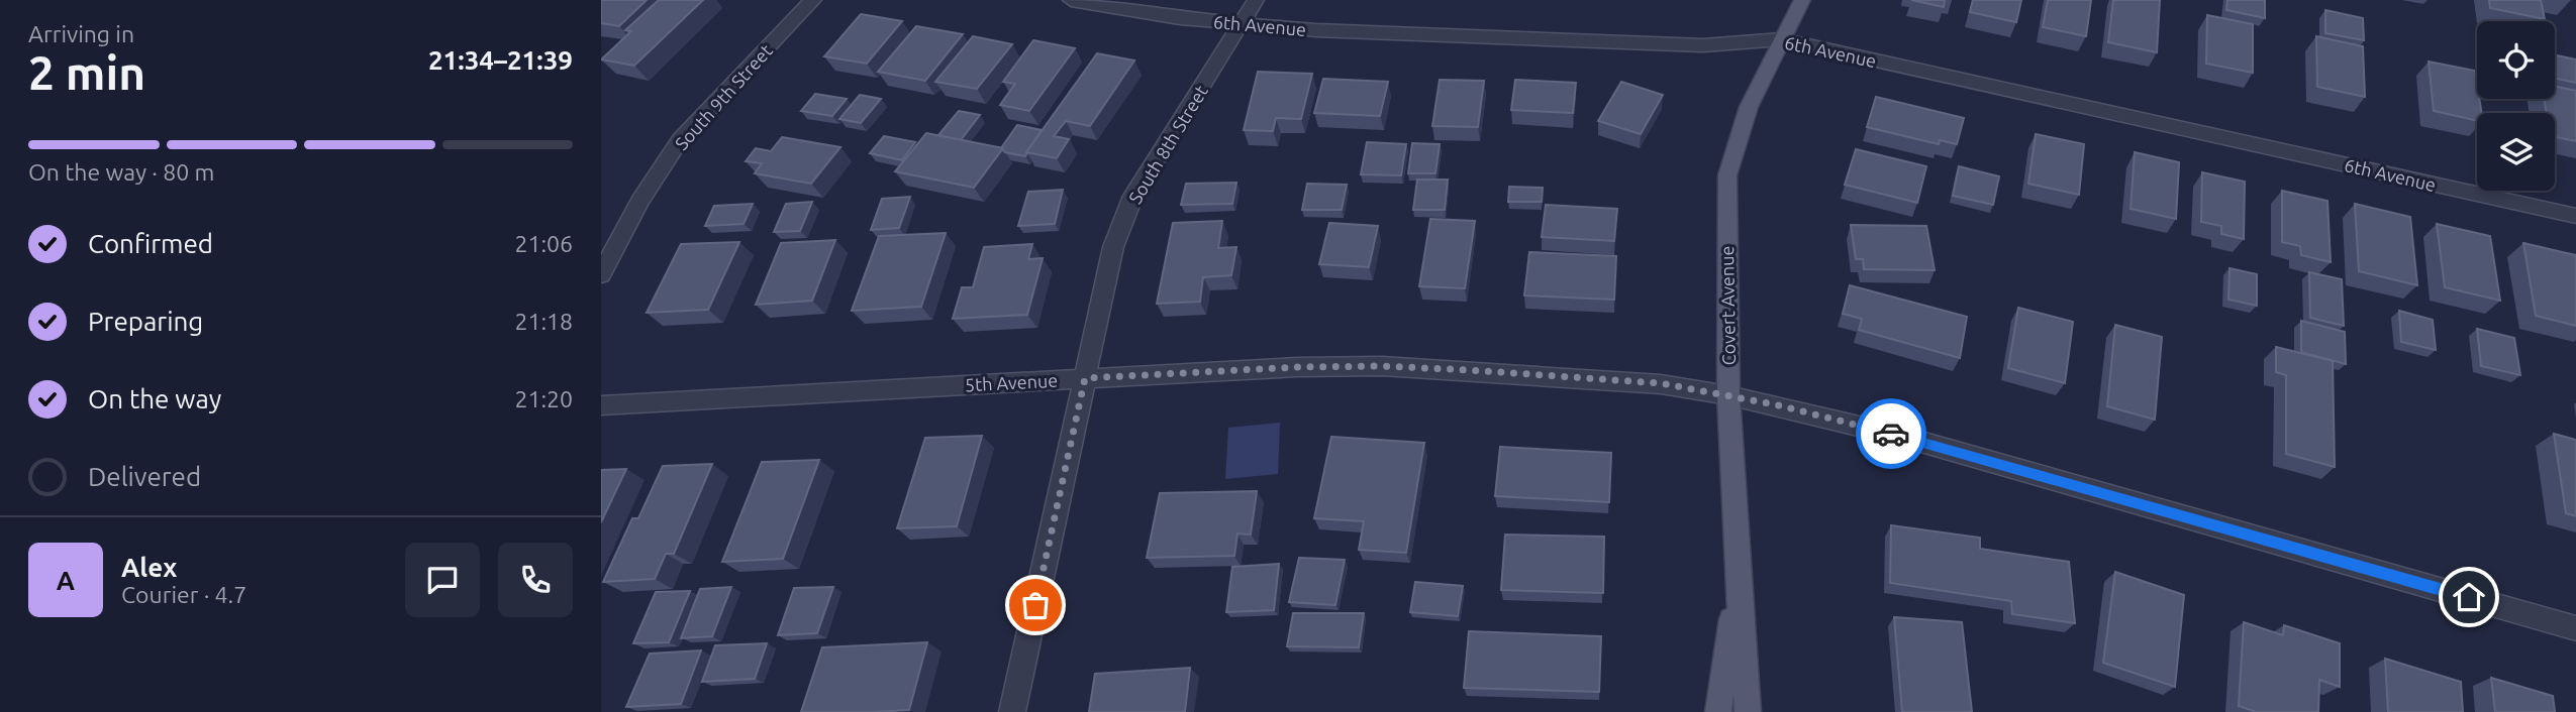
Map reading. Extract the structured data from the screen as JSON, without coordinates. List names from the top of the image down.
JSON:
{
  "streets": {
    "main road": ["Covert Avenue"],
    "street": [
      "6th Avenue",
      "South 9th Street",
      "South 8th Street",
      "5th Avenue"
    ]
  },
  "crossings": [
    ["6th Avenue", "South 8th Street"],
    ["6th Avenue", "Covert Avenue"],
    ["South 8th Street", "5th Avenue"],
    ["Covert Avenue", "5th Avenue"]
  ],
  "page": {
    "heading": ["2 min", "Arriving in", "21:34–21:39"],
    "panel": ["Alex", "Courier · 4.7"],
    "bar": "On the way · 80 m",
    "list": [
      ["Confirmed", "21:06"],
      ["Preparing", "21:18"],
      ["On the way", "21:20"],
      "Delivered"
    ],
    "round": "A"
  }
}
